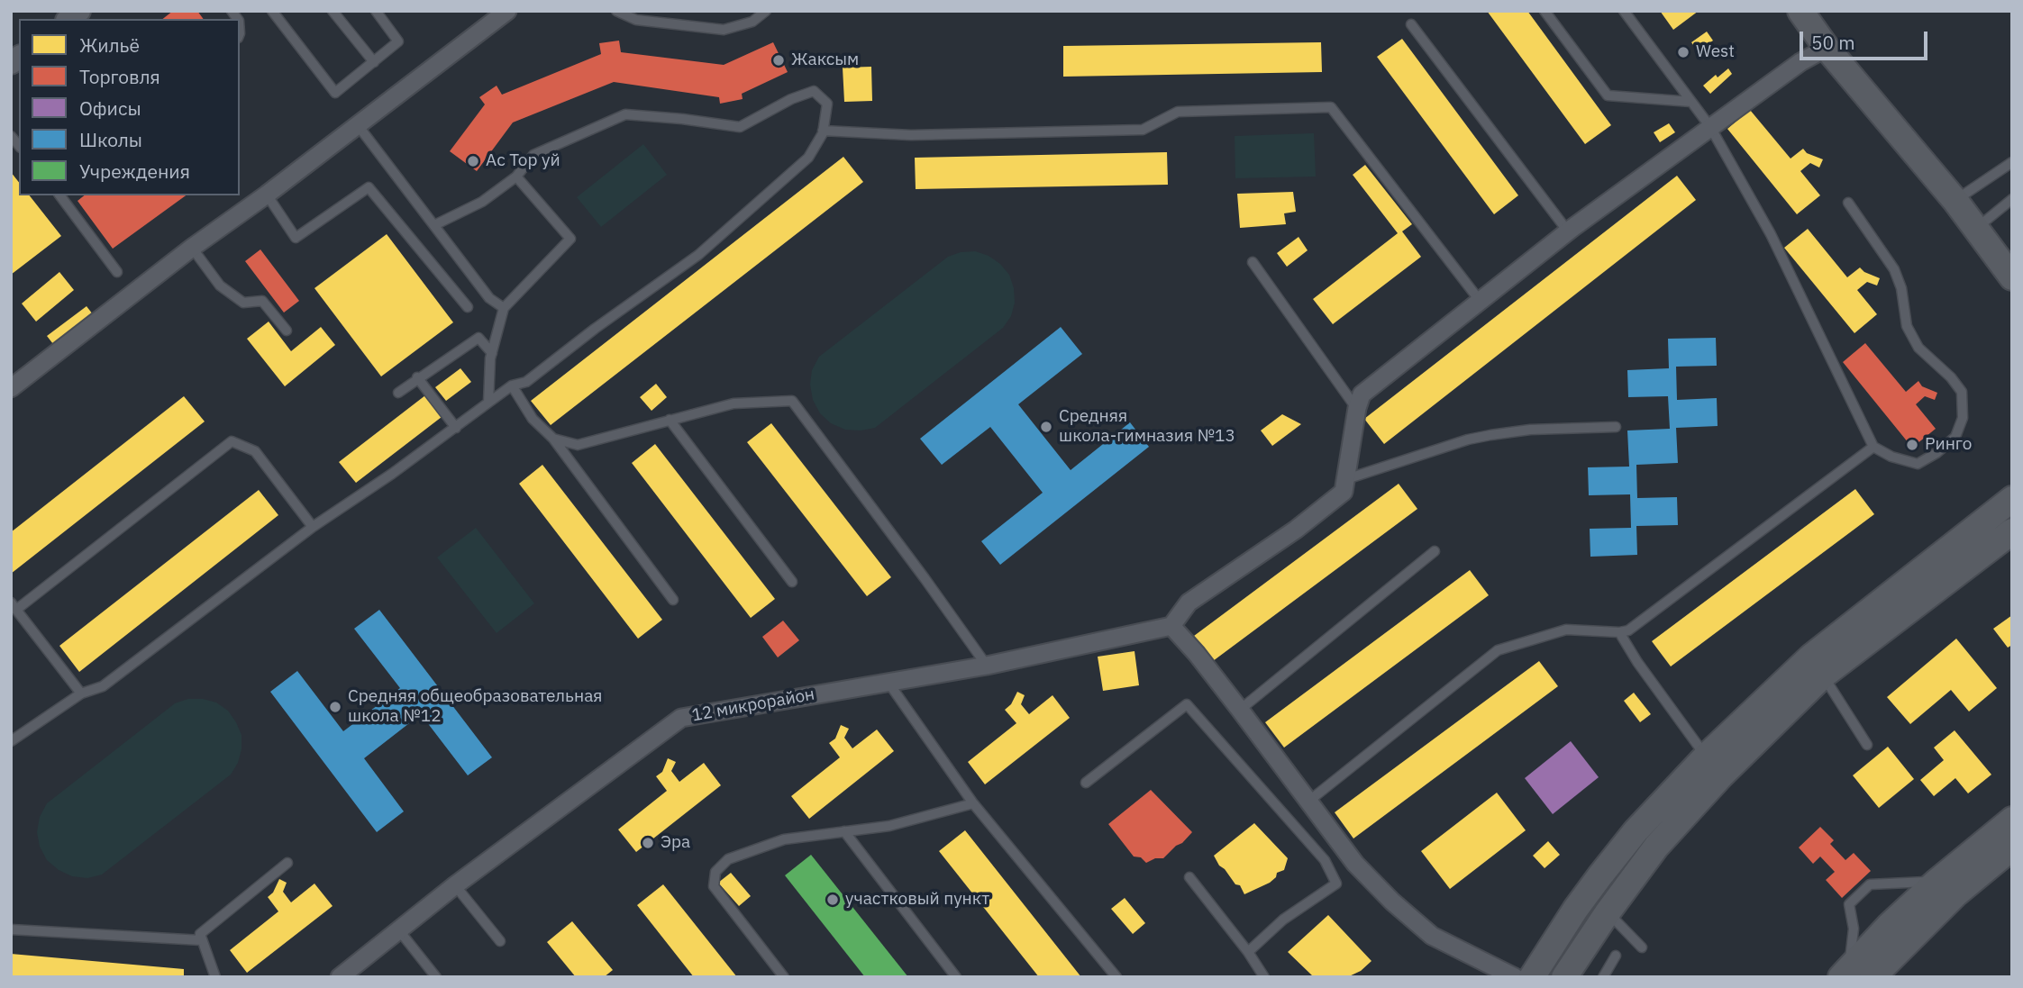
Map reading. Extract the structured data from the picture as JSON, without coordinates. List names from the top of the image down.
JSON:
{
  "streets": {
    "street": ["12 микрорайон"]
  },
  "places": [
    "West",
    "Жаксым",
    "Ас Тор уй",
    "Средняя школа-гимназия №13",
    "Ринго",
    "Средняя общеобразовательная школа №12",
    "Эра",
    "участковый пункт"
  ],
  "legend": [
    "Жильё",
    "Торговля",
    "Офисы",
    "Школы",
    "Учреждения"
  ],
  "scale_bar": "50 m"
}
